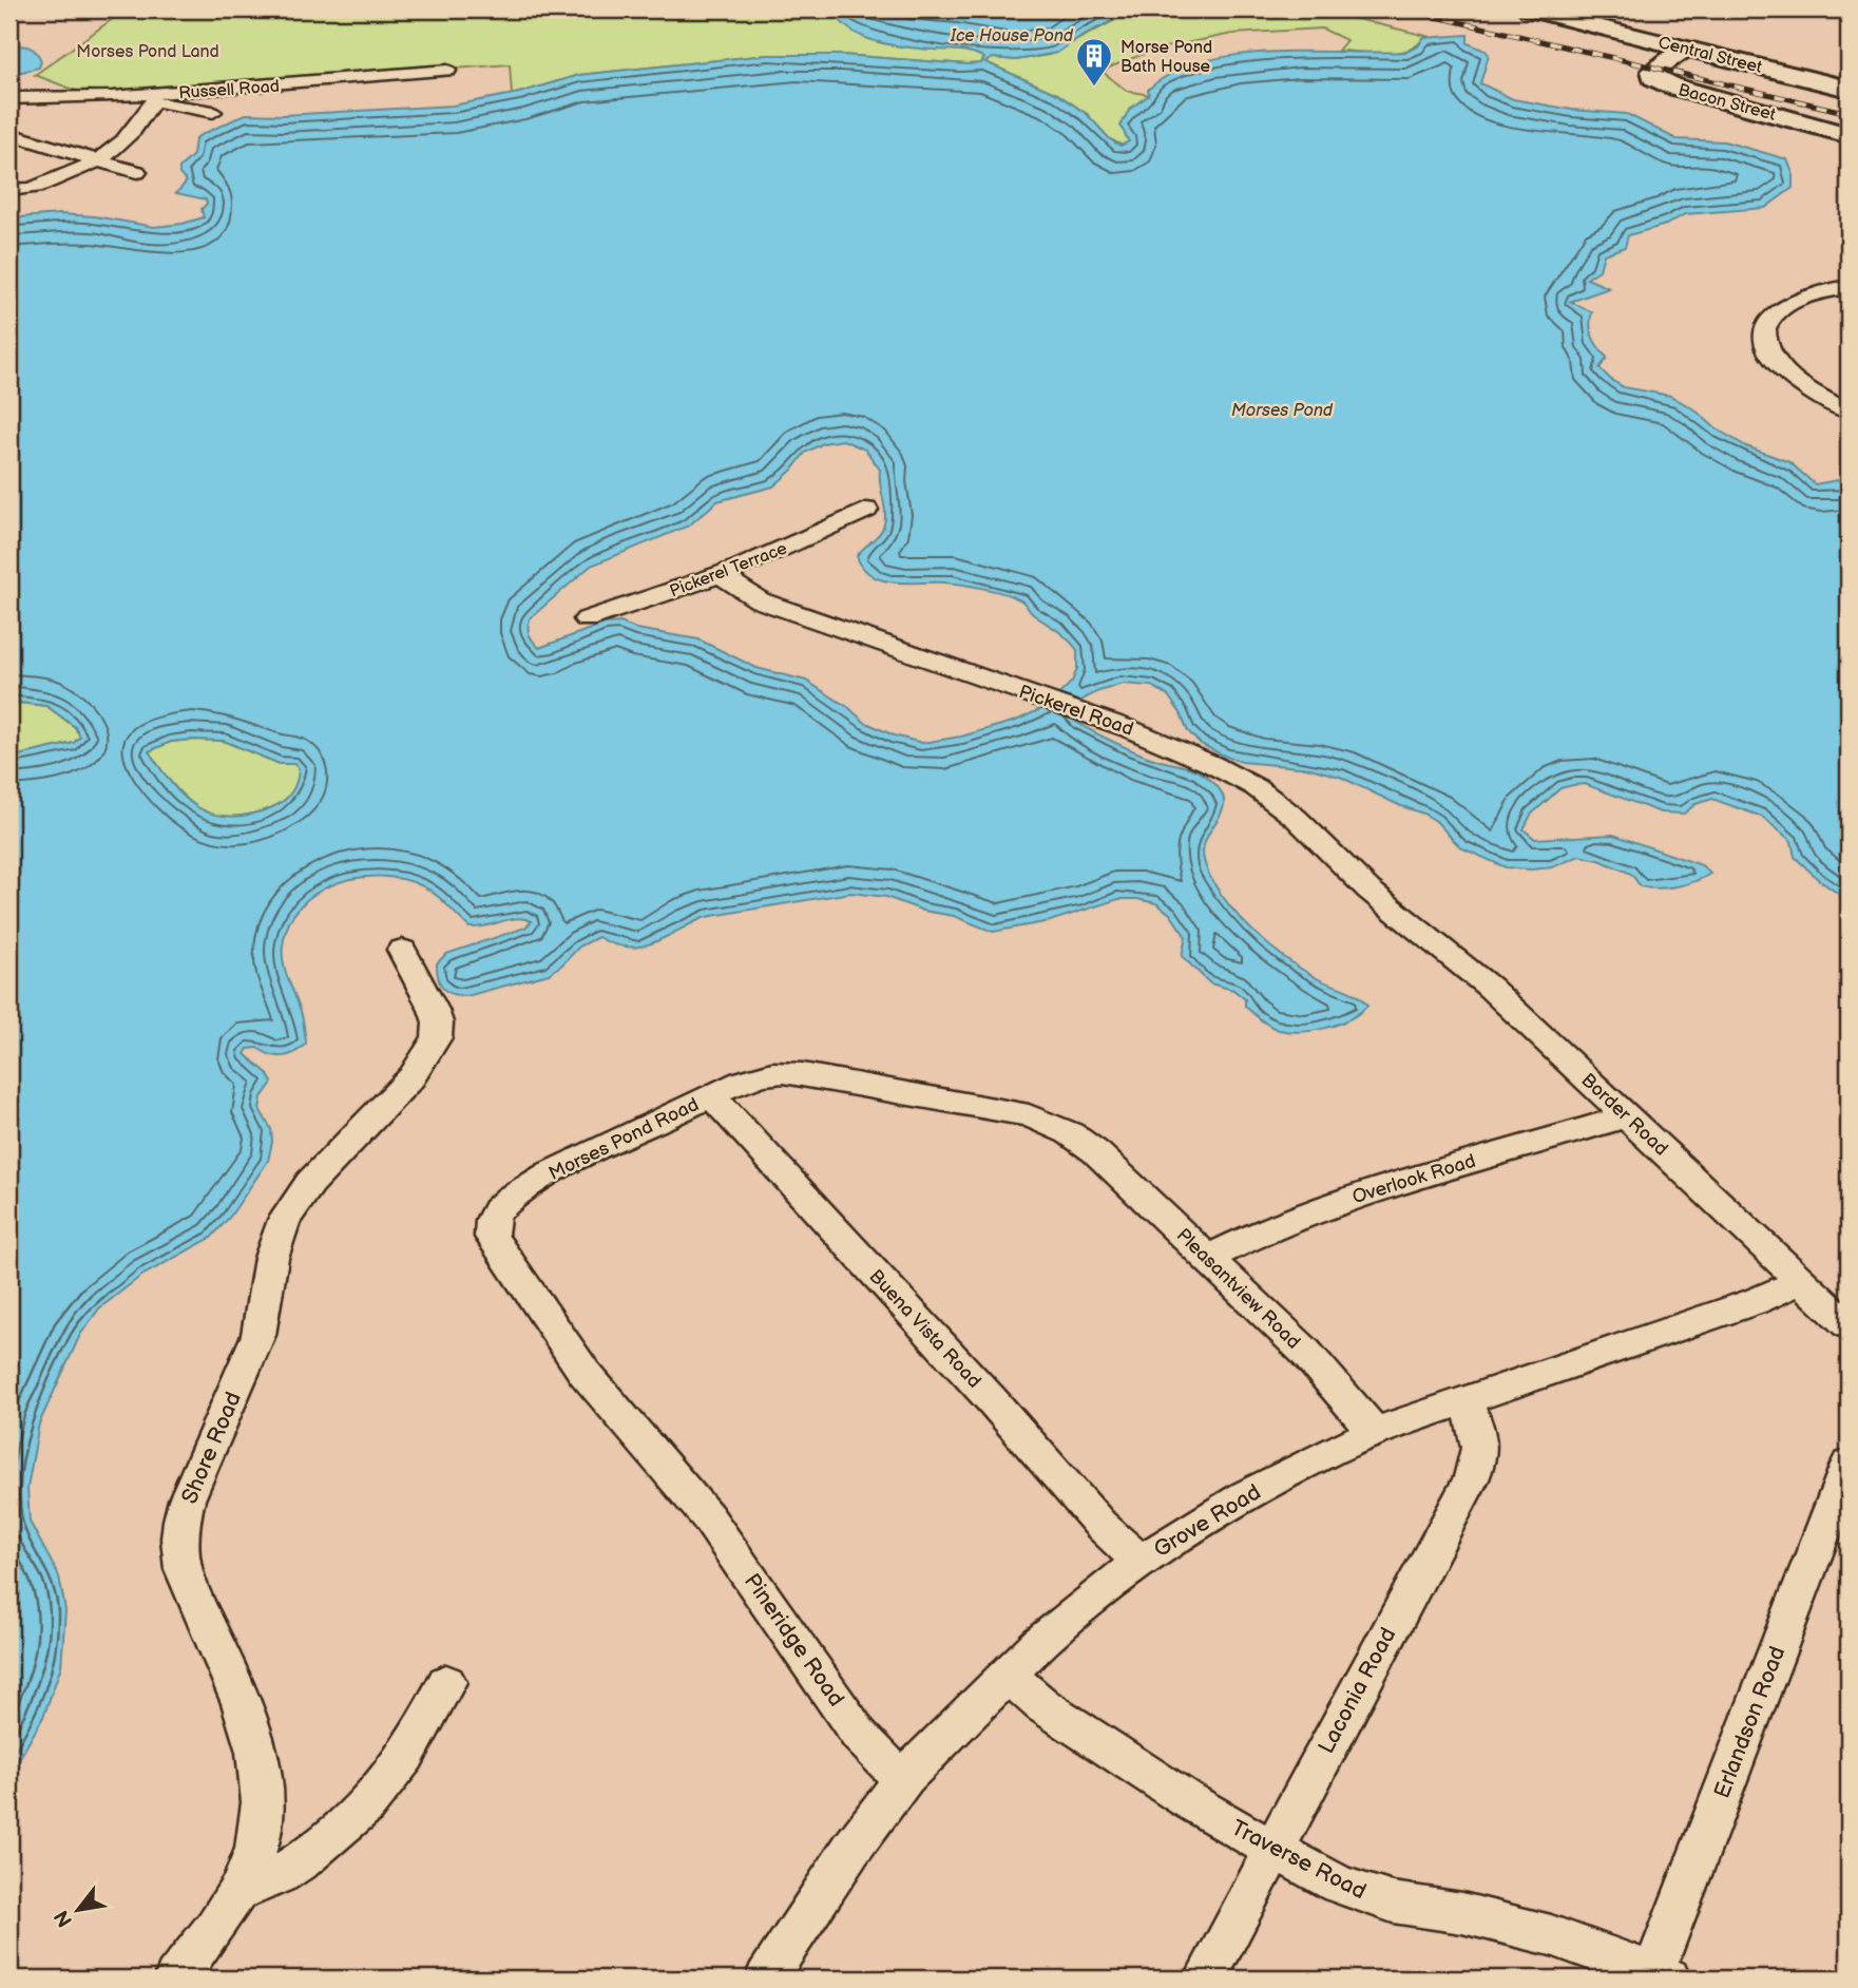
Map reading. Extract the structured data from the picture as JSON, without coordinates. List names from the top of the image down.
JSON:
{
  "streets": {
    "main road": ["Central Street", "Bacon Street"],
    "street": [
      "Russell Road",
      "Pickerel Terrace",
      "Pickerel Road",
      "Border Road",
      "Morses Pond Road",
      "Overlook Road",
      "Pleasantview Road",
      "Buena Vista Road",
      "Shore Road",
      "Grove Road",
      "Pineridge Road",
      "Laconia Road",
      "Erlandson Road",
      "Traverse Road"
    ]
  },
  "crossings": [
    ["Central Street", "Bacon Street"],
    ["Pickerel Terrace", "Pickerel Road"],
    ["Pickerel Road", "Border Road"],
    ["Border Road", "Overlook Road"],
    ["Border Road", "Grove Road"],
    ["Morses Pond Road", "Pleasantview Road"],
    ["Morses Pond Road", "Buena Vista Road"],
    ["Morses Pond Road", "Pineridge Road"],
    ["Overlook Road", "Pleasantview Road"],
    ["Pleasantview Road", "Grove Road"],
    ["Buena Vista Road", "Grove Road"],
    ["Grove Road", "Pineridge Road"],
    ["Grove Road", "Laconia Road"],
    ["Grove Road", "Traverse Road"],
    ["Laconia Road", "Traverse Road"],
    ["Erlandson Road", "Traverse Road"]
  ],
  "water": ["Ice House Pond", "Morses Pond"],
  "parks": ["Morses Pond Land"],
  "places": {
    "building": ["Morse Pond Bath House"]
  },
  "north": "bottom left"
}
